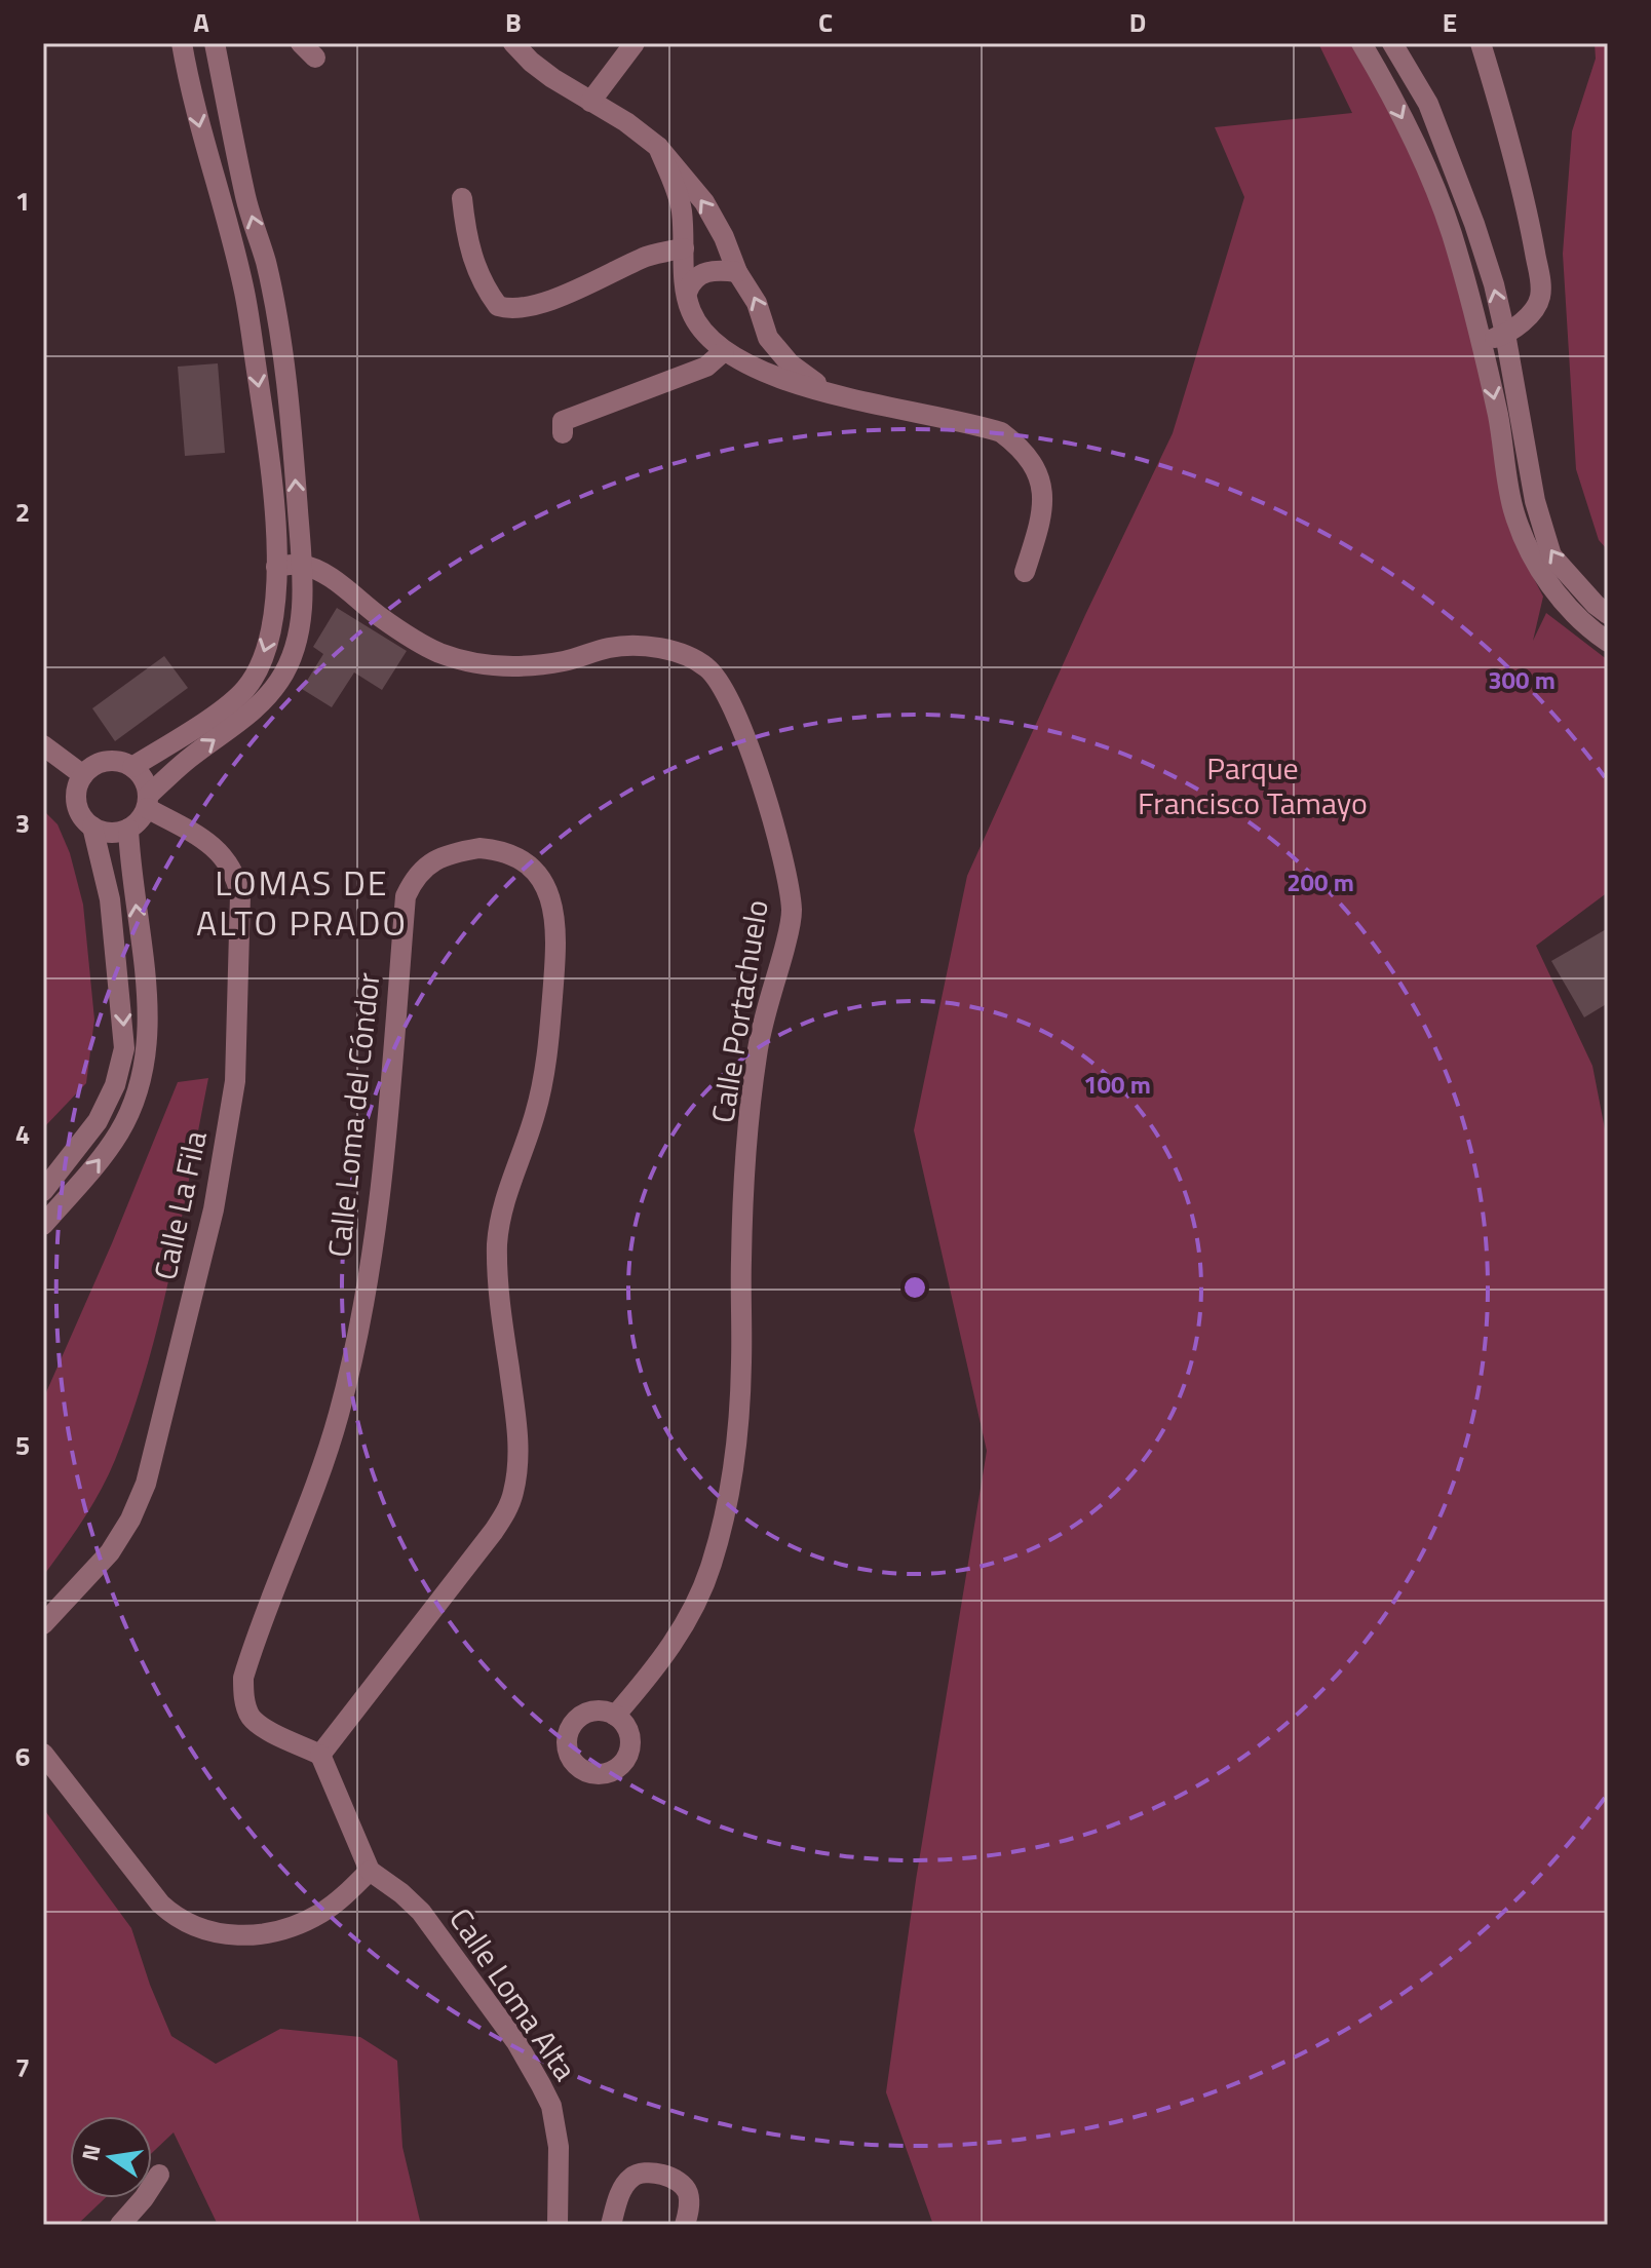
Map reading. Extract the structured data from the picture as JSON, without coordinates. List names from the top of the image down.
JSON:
{
  "streets": {
    "street": [
      "Calle Portachuelo",
      "Calle Loma del Cóndor",
      "Calle La Fila",
      "Calle Loma Alta"
    ]
  },
  "districts": ["LOMAS DE ALTO PRADO"],
  "parks": ["Parque Francisco Tamayo"],
  "north": "left",
  "grid": {
    "columns": [
      "A",
      "B",
      "C",
      "D",
      "E"
    ],
    "rows": [
      "1",
      "2",
      "3",
      "4",
      "5",
      "6",
      "7"
    ]
  },
  "rings": ["300 m", "200 m", "100 m"]
}
